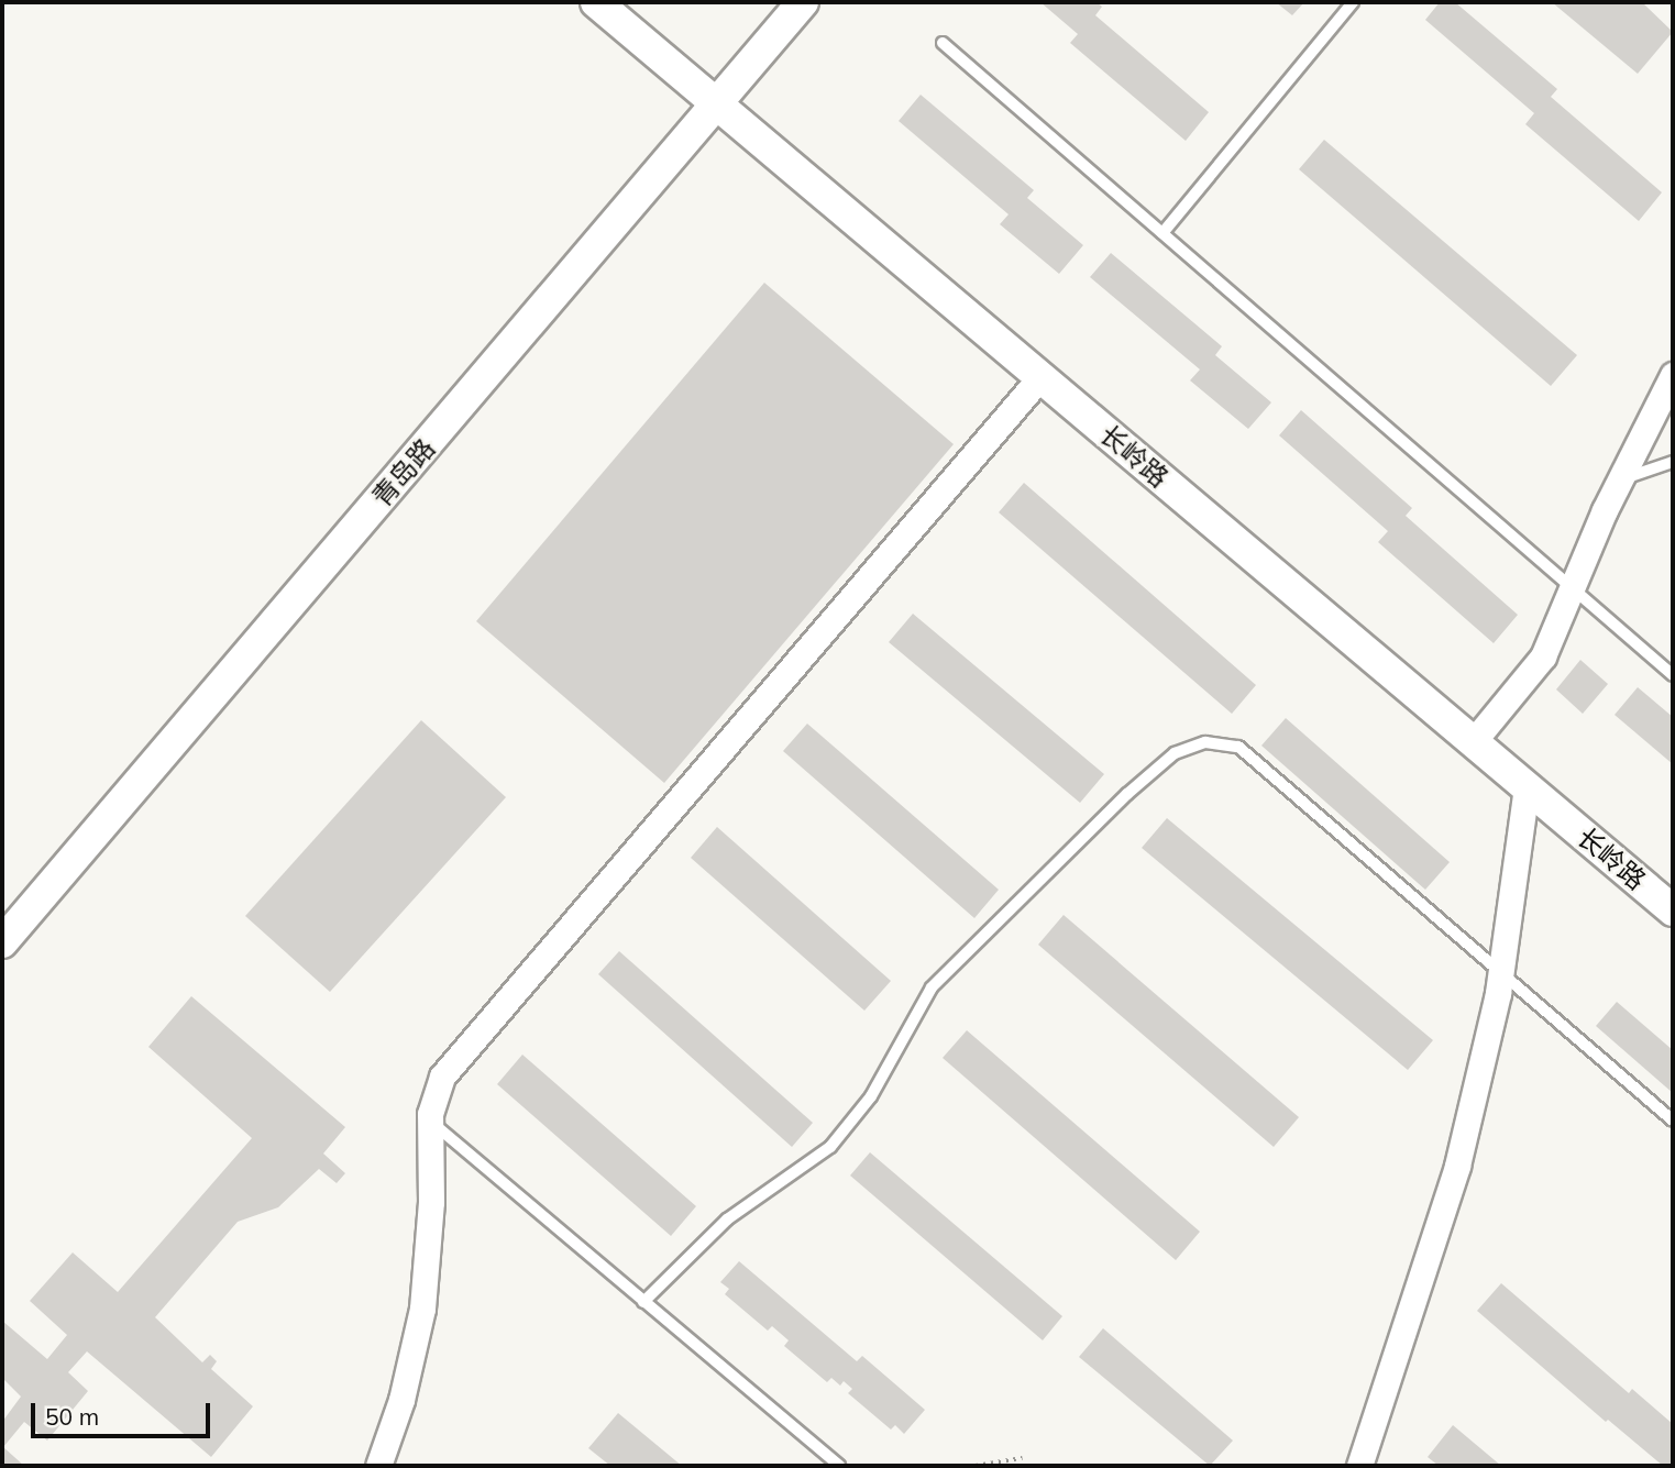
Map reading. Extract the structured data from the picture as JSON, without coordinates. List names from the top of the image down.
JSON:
{
  "streets": {
    "street": ["长岭路", "青岛路"]
  },
  "crossings": [
    ["长岭路", "青岛路"]
  ],
  "scale_bar": "50 m"
}
